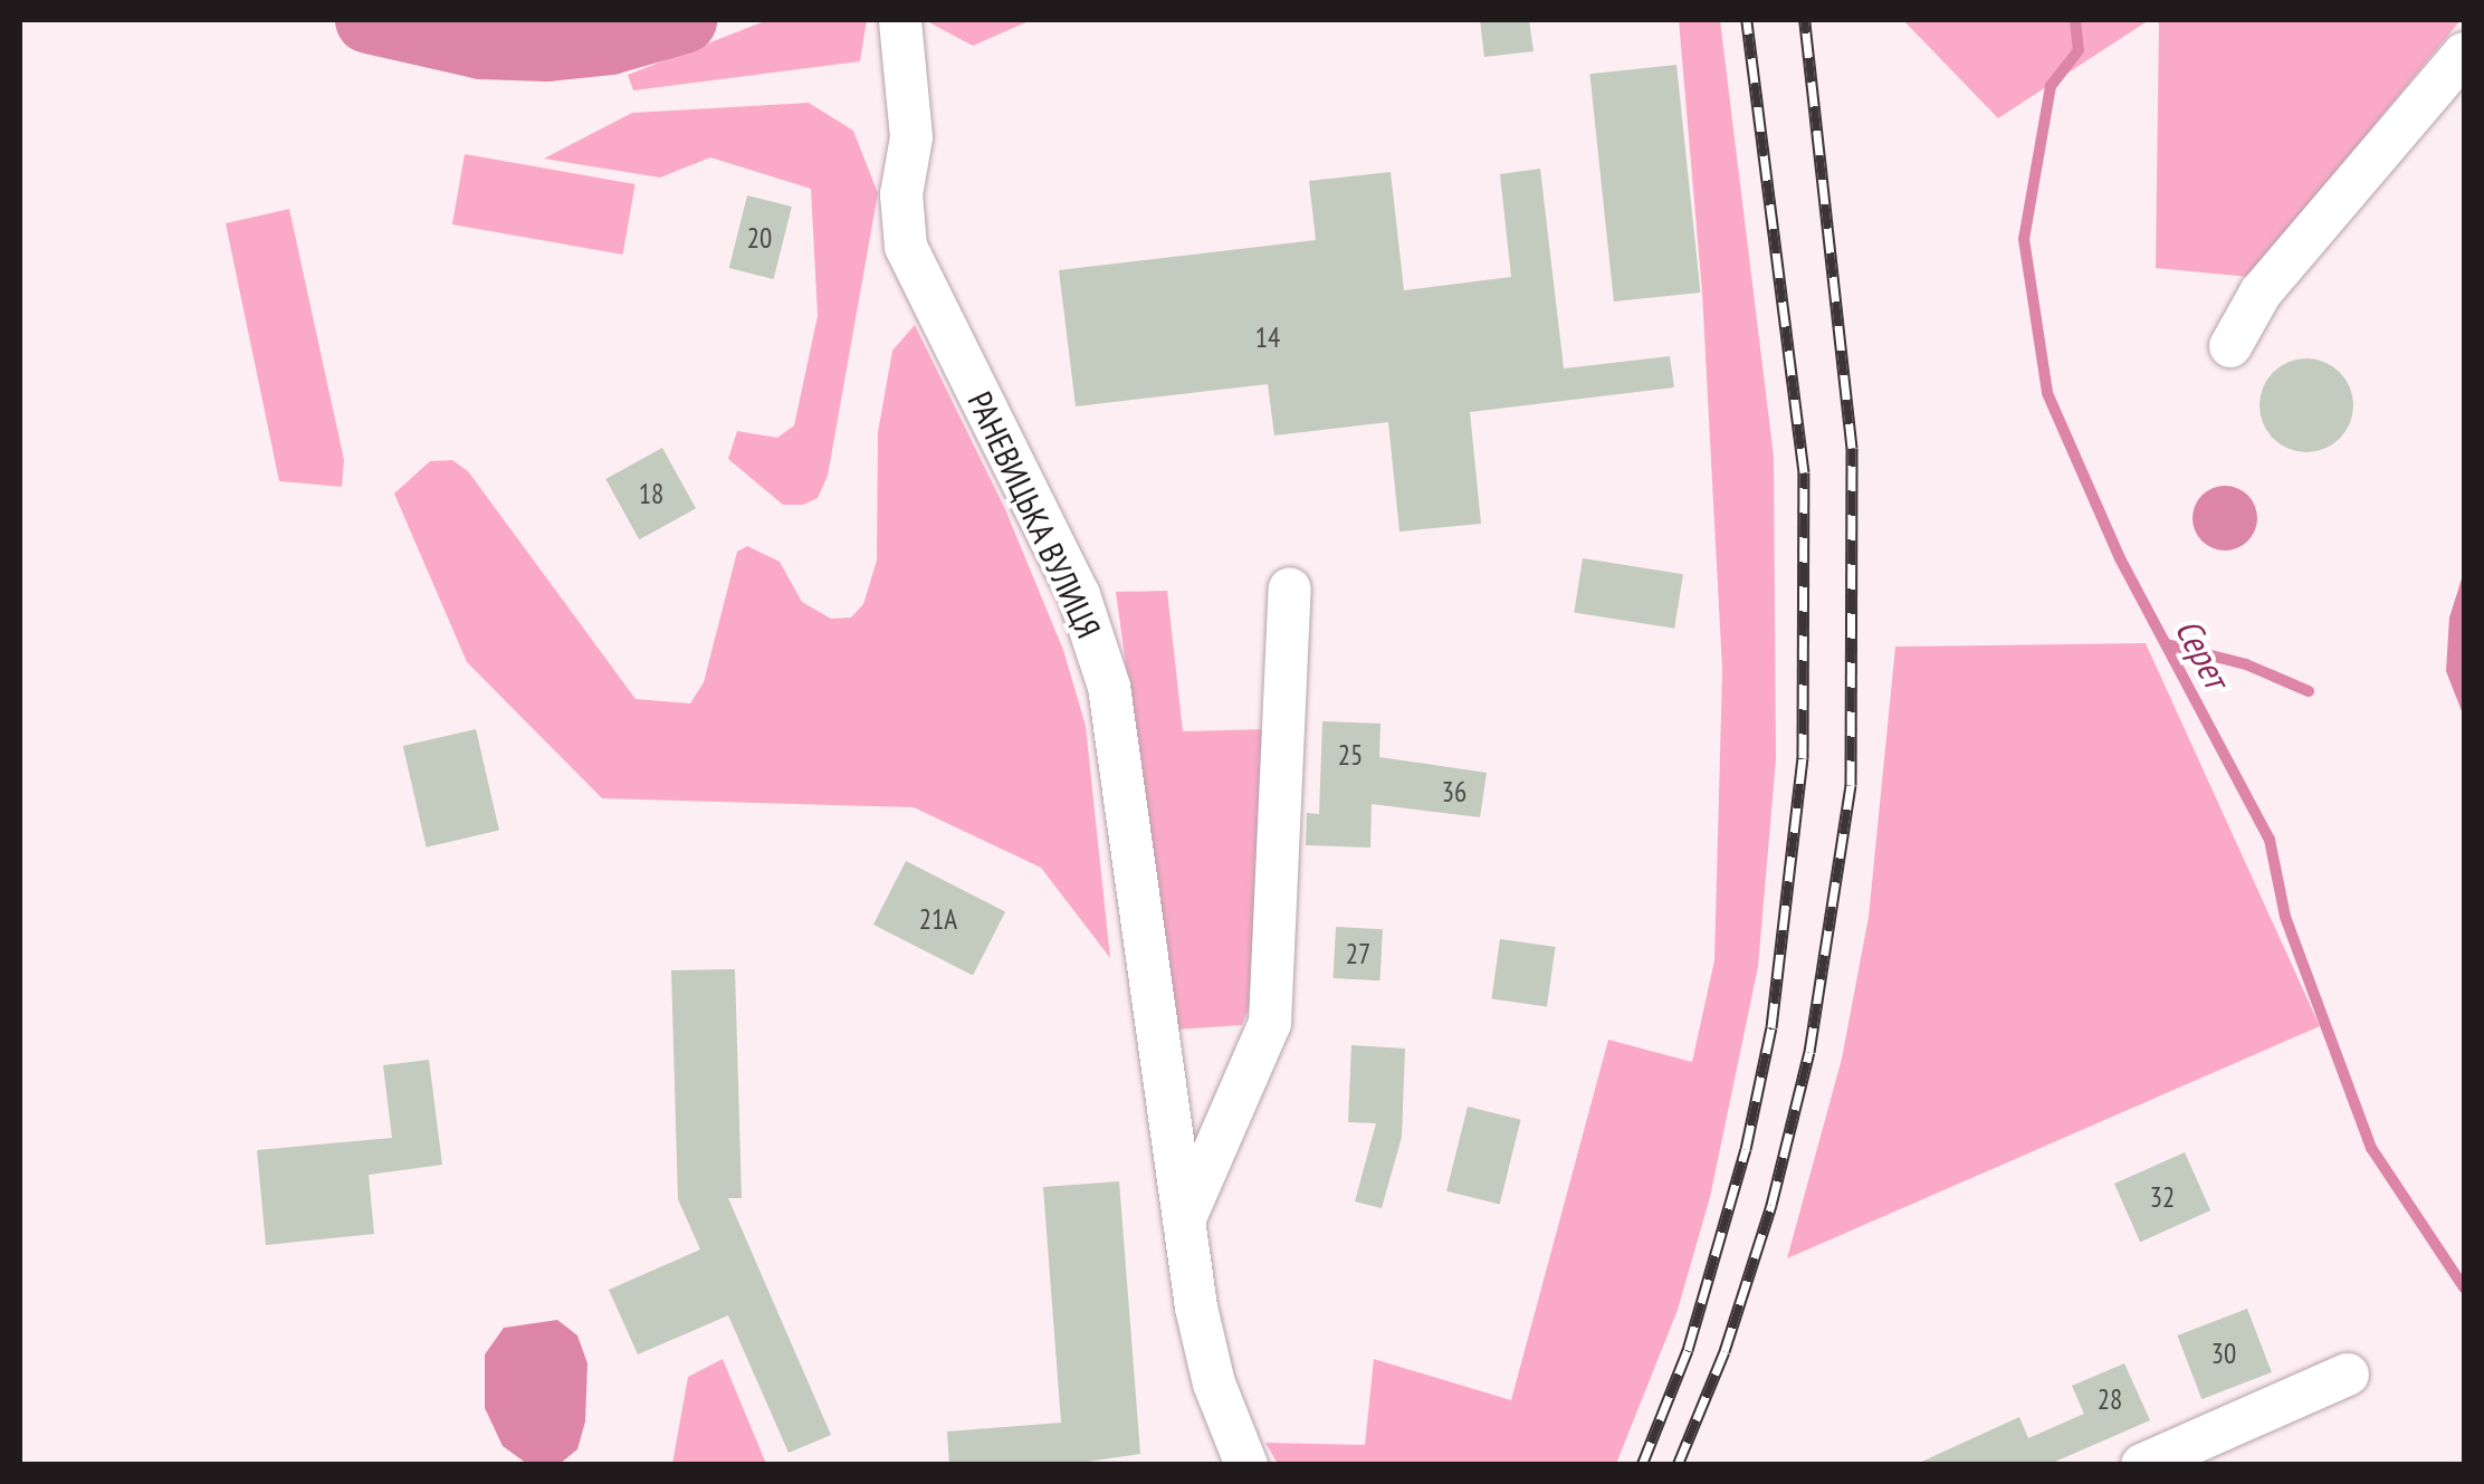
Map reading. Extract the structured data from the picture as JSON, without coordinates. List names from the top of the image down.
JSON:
{
  "streets": {
    "street": ["РАНЕВИЦЬКА ВУЛИЦЯ"]
  },
  "water": ["Серет"],
  "house_numbers": [
    "20",
    "14",
    "18",
    "25",
    "36",
    "21А",
    "27",
    "32",
    "30",
    "28"
  ]
}
